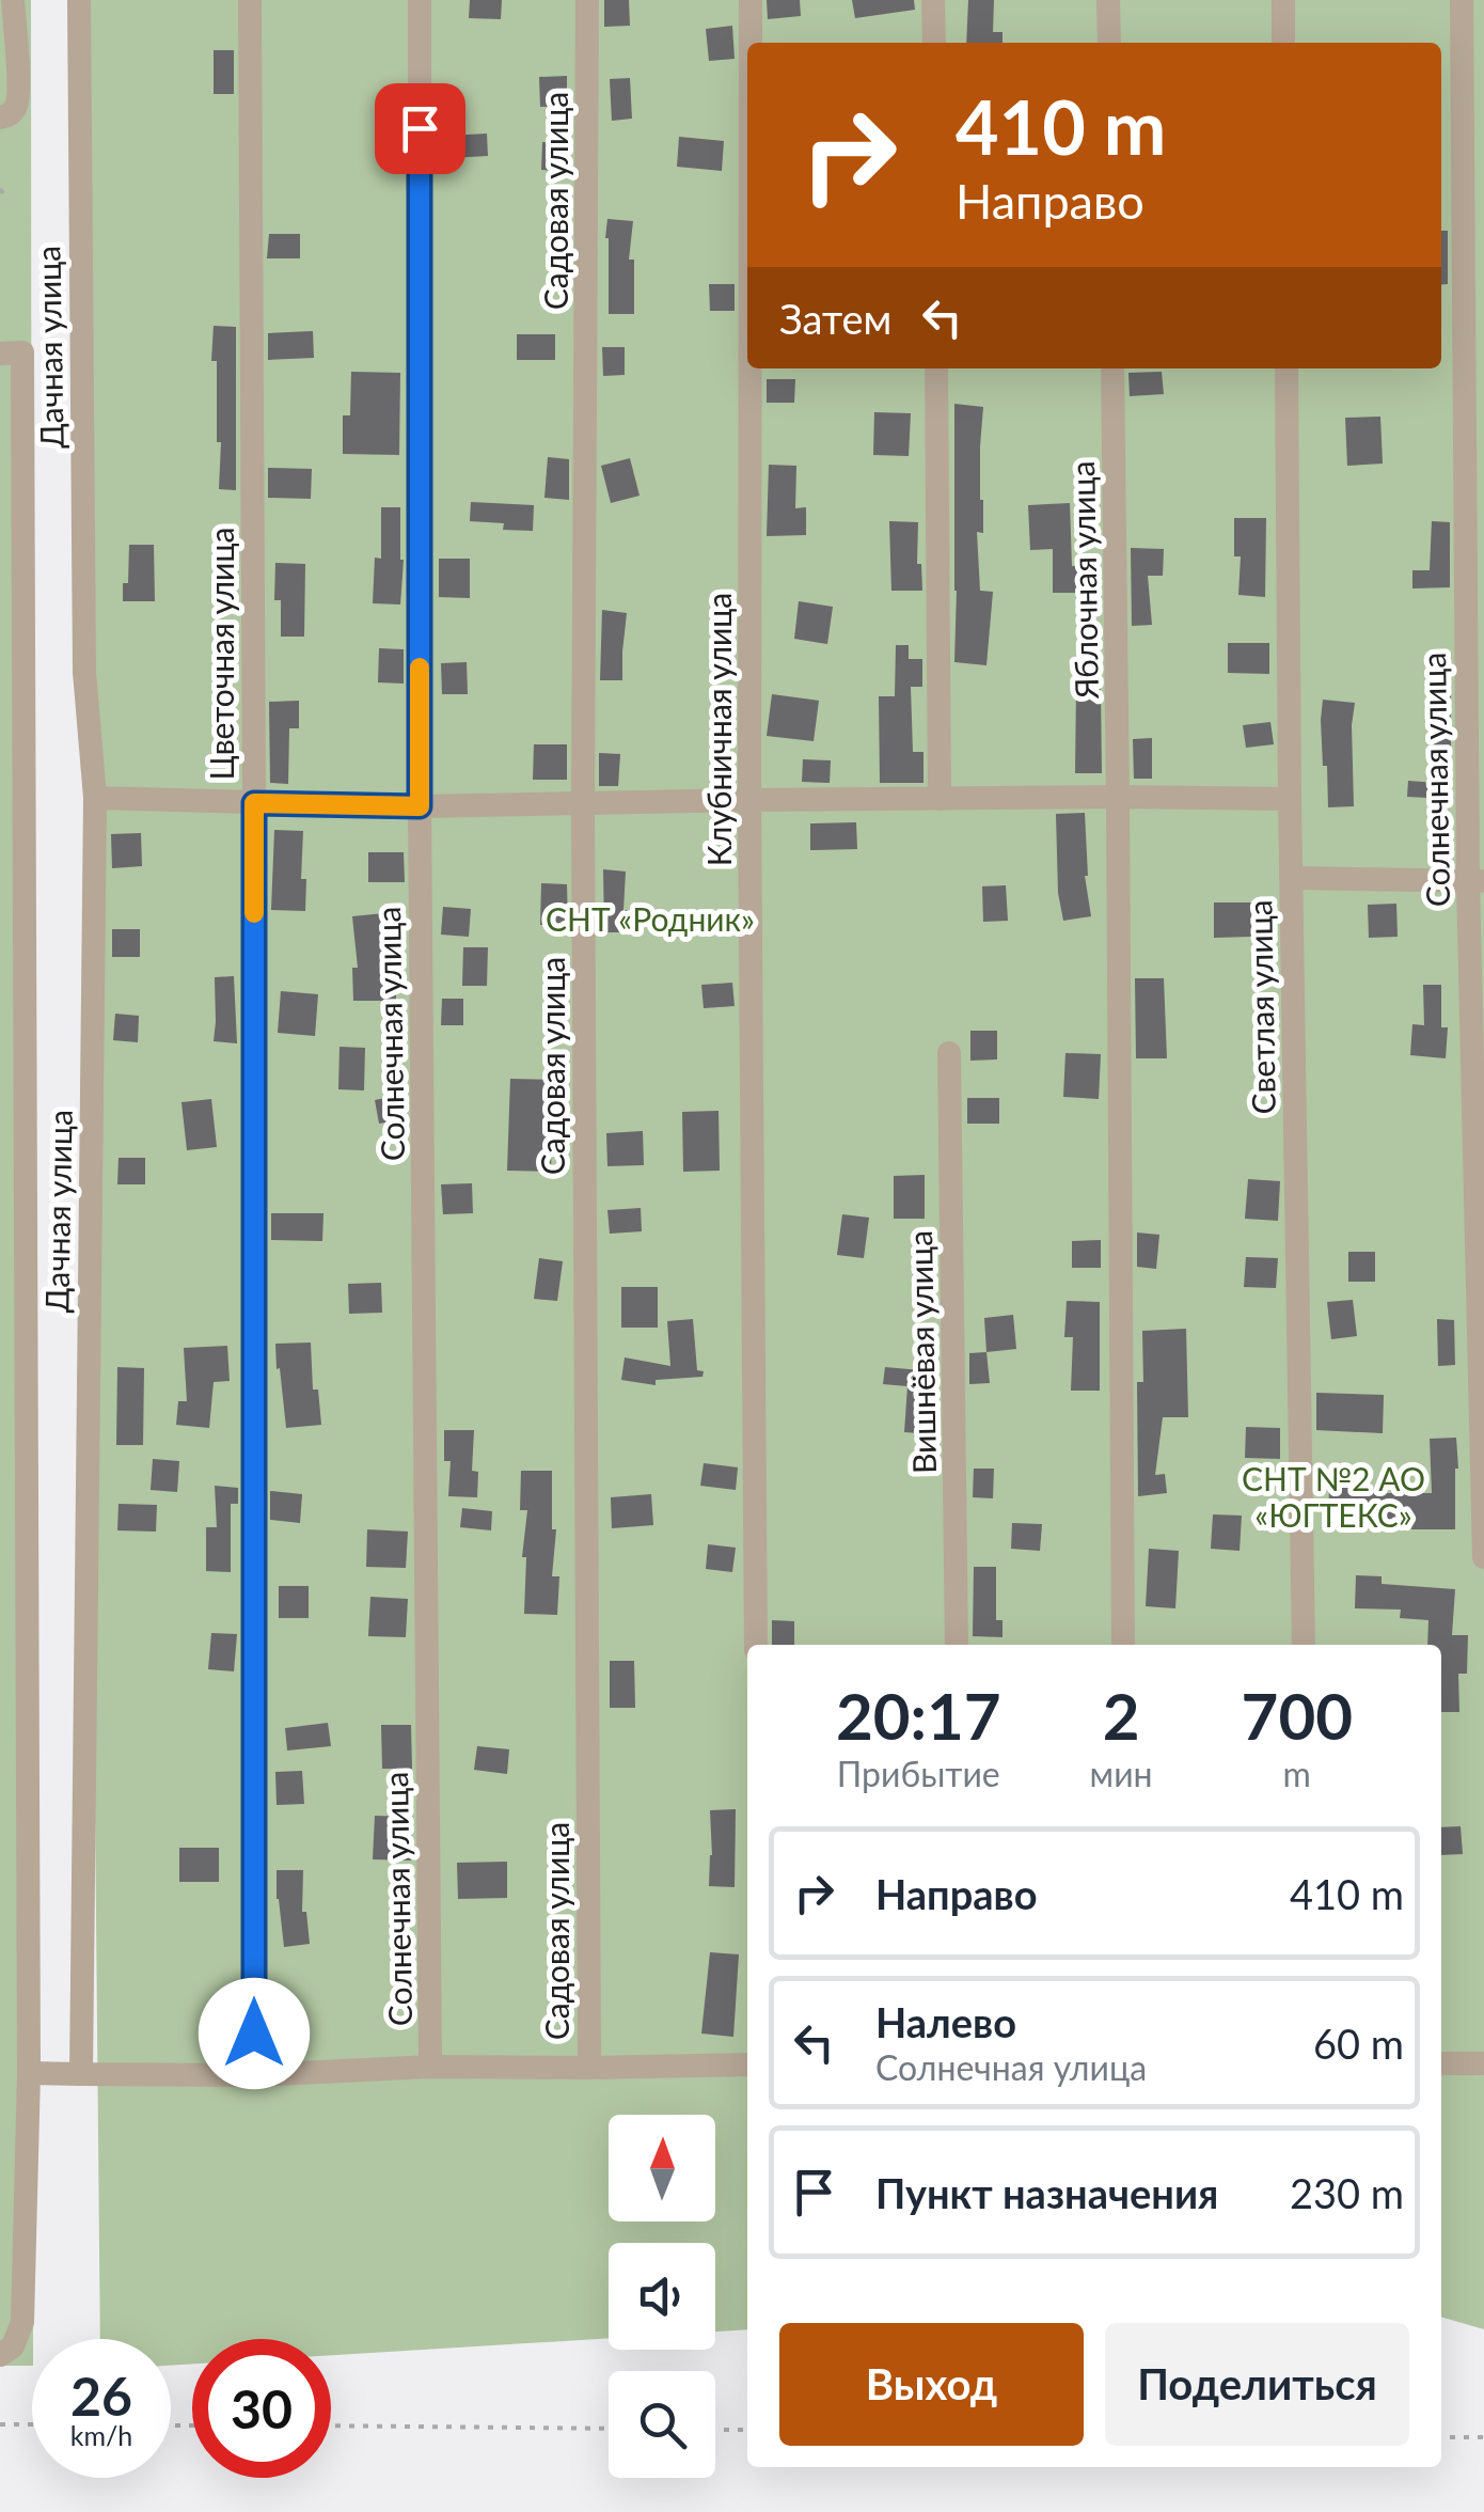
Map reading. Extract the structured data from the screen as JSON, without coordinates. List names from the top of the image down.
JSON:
{
  "streets": {
    "street": [
      "Садовая улица",
      "Дачная улица",
      "Яблочная улица",
      "Цветочная улица",
      "Клубничная улица",
      "Солнечная улица",
      "Светлая улица",
      "Вишнёвая улица"
    ]
  },
  "parks": ["СНТ «Родник»", "СНТ №2 АО «ЮГТЕКС»"],
  "north": "top",
  "page": {
    "turn": ["410 m", "Направо"],
    "then": "Затем",
    "eta": [
      "20:17",
      "Прибытие",
      "2",
      "мин",
      "700",
      "m"
    ],
    "list": [
      {
        "name": "Направо",
        "value": "410 m"
      },
      {
        "name": "Налево",
        "note": "Солнечная улица",
        "value": "60 m"
      },
      {
        "name": "Пункт назначения",
        "value": "230 m"
      }
    ],
    "buttons": ["Выход", "Поделиться"],
    "speed": "26 km/h",
    "limit": "30"
  }
}
